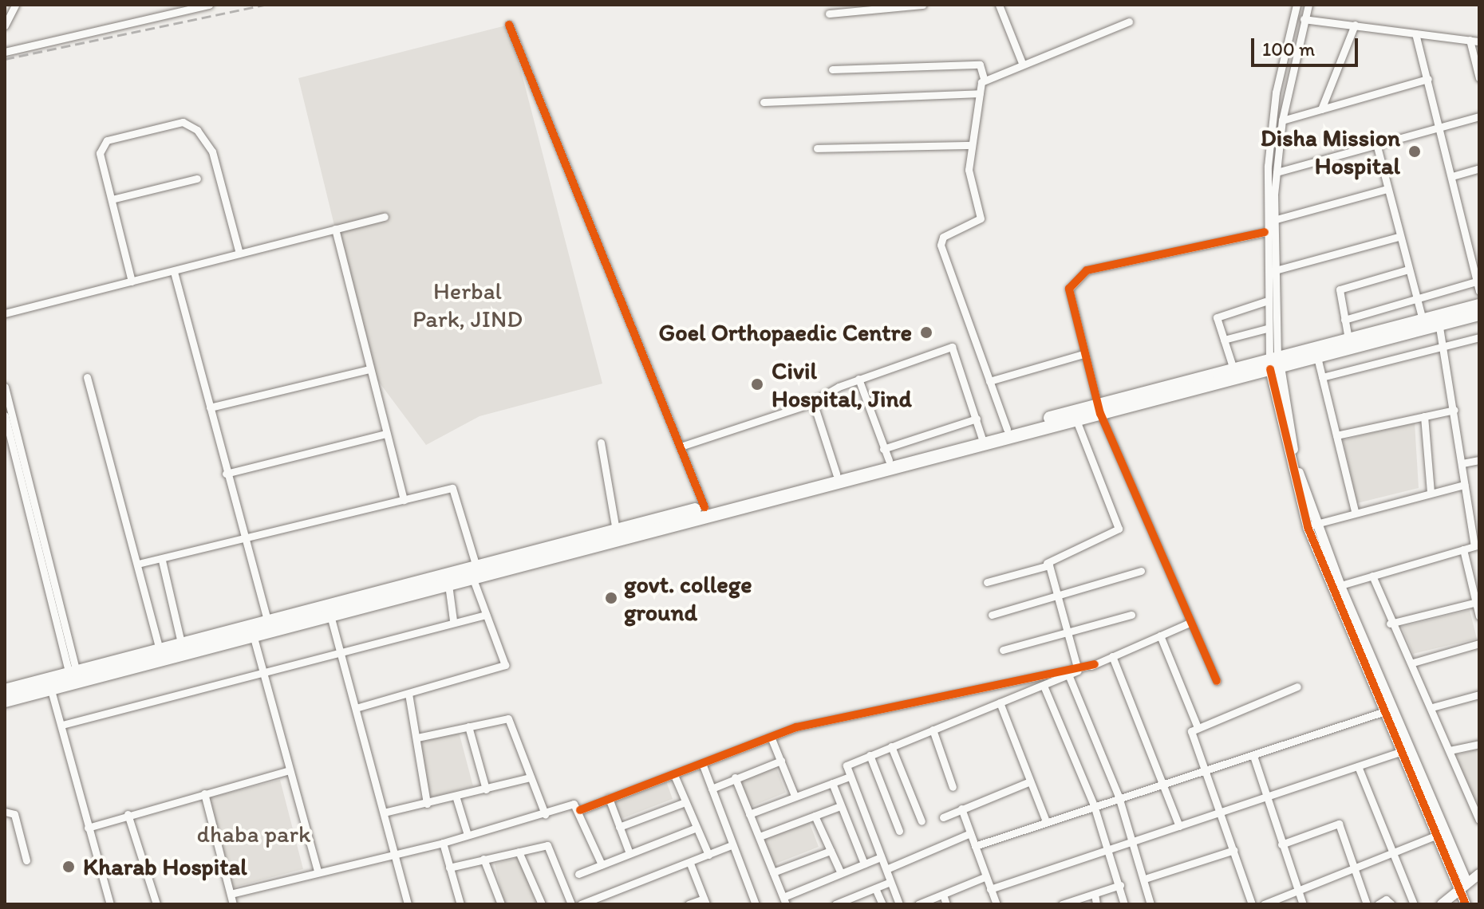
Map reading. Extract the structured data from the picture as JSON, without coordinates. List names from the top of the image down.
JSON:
{
  "parks": ["Herbal Park, JIND", "dhaba park"],
  "places": [
    "Disha Mission Hospital",
    "Goel Orthopaedic Centre",
    "Civil Hospital, Jind",
    "govt. college ground",
    "Kharab Hospital"
  ],
  "scale_bar": "100 m"
}
